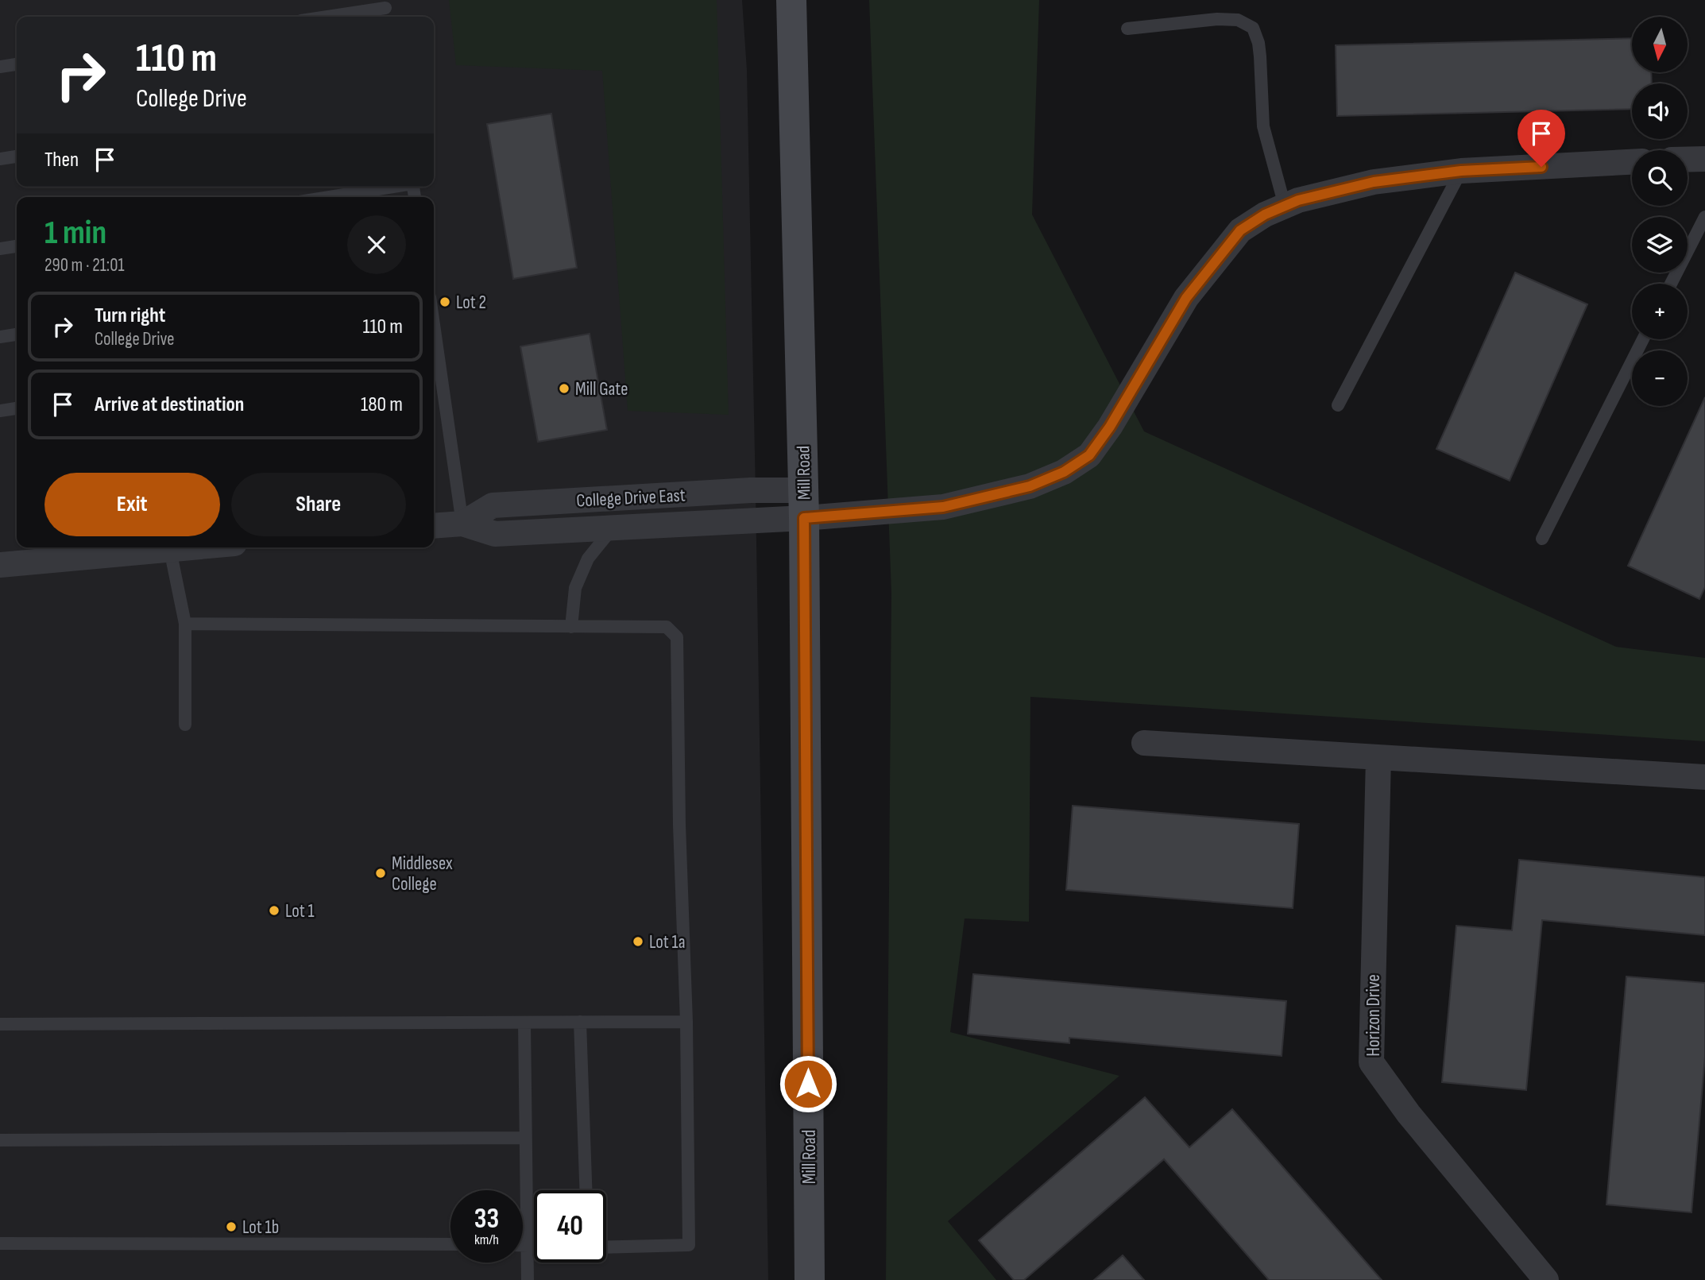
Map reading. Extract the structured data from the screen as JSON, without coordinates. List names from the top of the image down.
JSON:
{
  "streets": {
    "street": ["Mill Road", "College Drive East", "Horizon Drive"]
  },
  "crossings": [
    ["Mill Road", "College Drive East"]
  ],
  "places": [
    "Lot 2",
    "Mill Gate",
    "Middlesex College",
    "Lot 1",
    "Lot 1a",
    "Lot 1b"
  ],
  "north": "bottom",
  "page": {
    "map_buttons": ["+", "−"],
    "turn": ["110 m", "College Drive"],
    "then": "Then",
    "heading": ["1 min", "290 m · 21:01"],
    "list": [
      {
        "name": "Turn right",
        "note": "College Drive",
        "value": "110 m"
      },
      {
        "name": "Arrive at destination",
        "value": "180 m"
      }
    ],
    "buttons": ["Exit", "Share"],
    "speed": "33 km/h",
    "limit": "40"
  }
}
